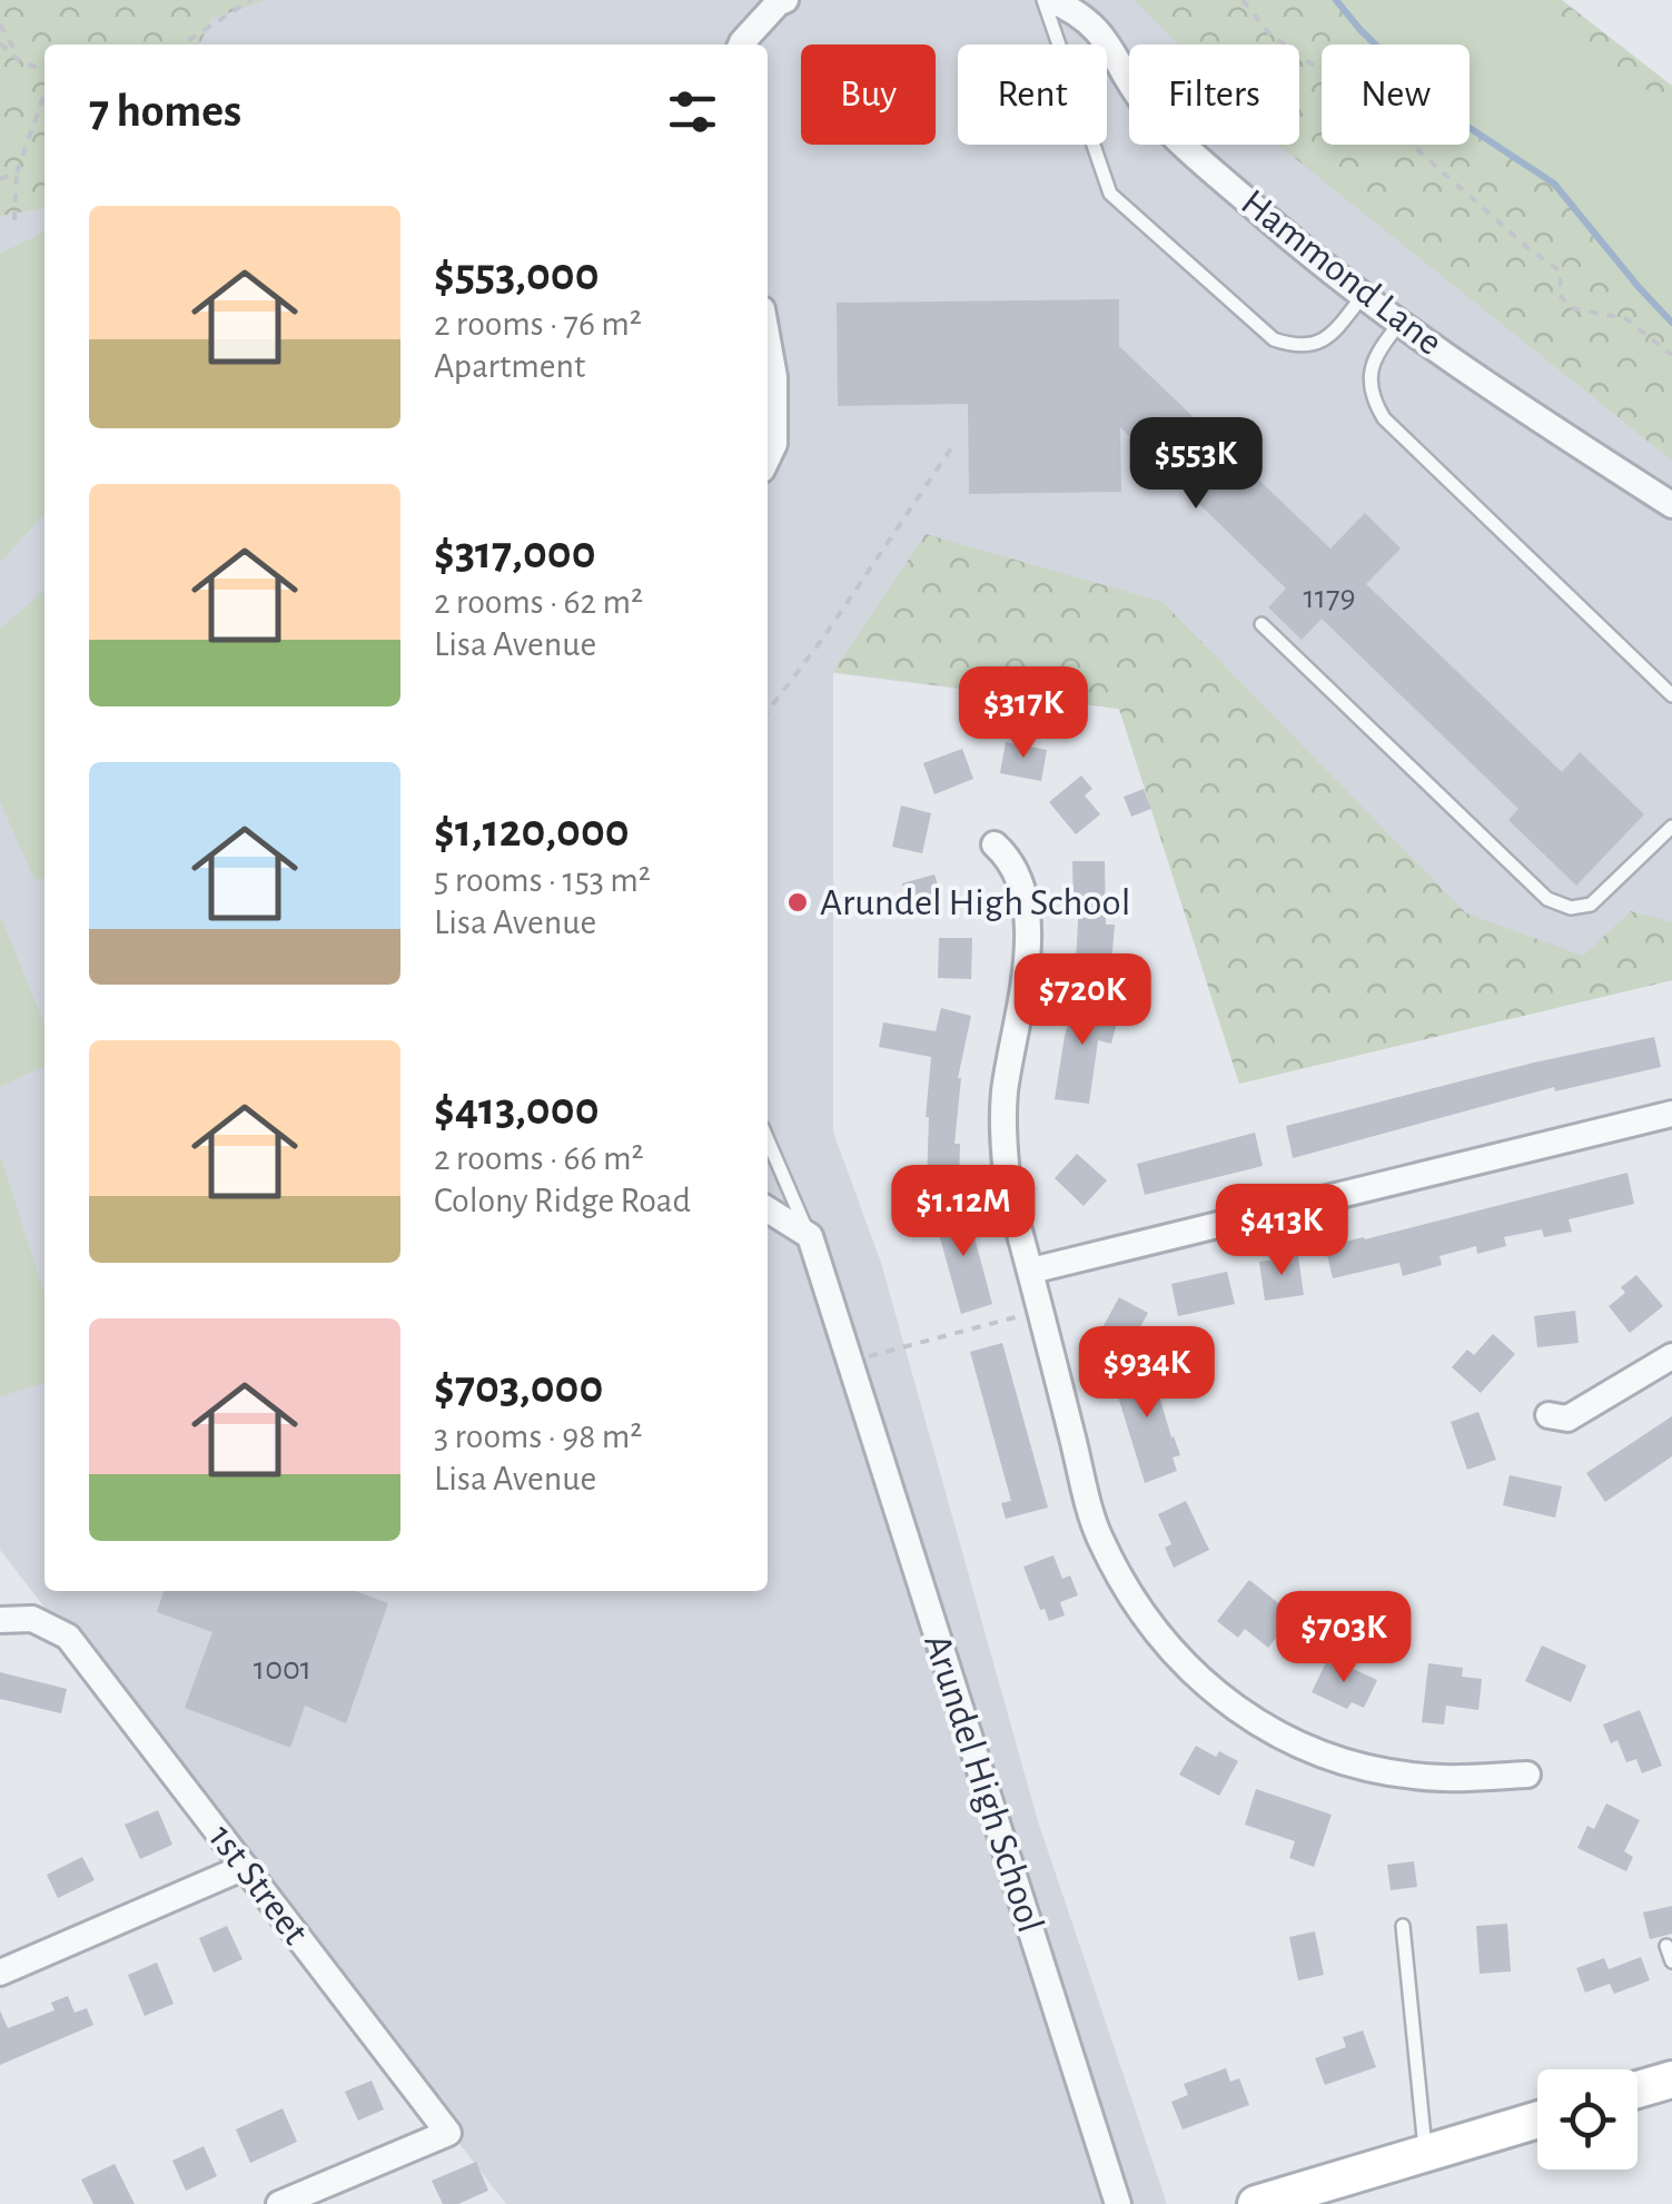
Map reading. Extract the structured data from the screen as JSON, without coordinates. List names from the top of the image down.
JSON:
{
  "streets": {
    "street": ["Hammond Lane", "Arundel High School", "1st Street"]
  },
  "places": ["Arundel High School"],
  "house_numbers": ["1179", "1001"],
  "page": {
    "chip": [
      "Buy",
      "Rent",
      "Filters",
      "New"
    ],
    "heading": "7 homes",
    "list": [
      {
        "name": "$553,000",
        "note": "2 rooms · 76 m² · Apartment"
      },
      {
        "name": "$317,000",
        "note": "2 rooms · 62 m² · Lisa Avenue"
      },
      {
        "name": "$1,120,000",
        "note": "5 rooms · 153 m² · Lisa Avenue"
      },
      {
        "name": "$413,000",
        "note": "2 rooms · 66 m² · Colony Ridge Road"
      },
      {
        "name": "$703,000",
        "note": "3 rooms · 98 m² · Lisa Avenue"
      }
    ],
    "price": [
      "$553K",
      "$317K",
      "$720K",
      "$1.12M",
      "$413K",
      "$934K",
      "$703K"
    ]
  }
}
